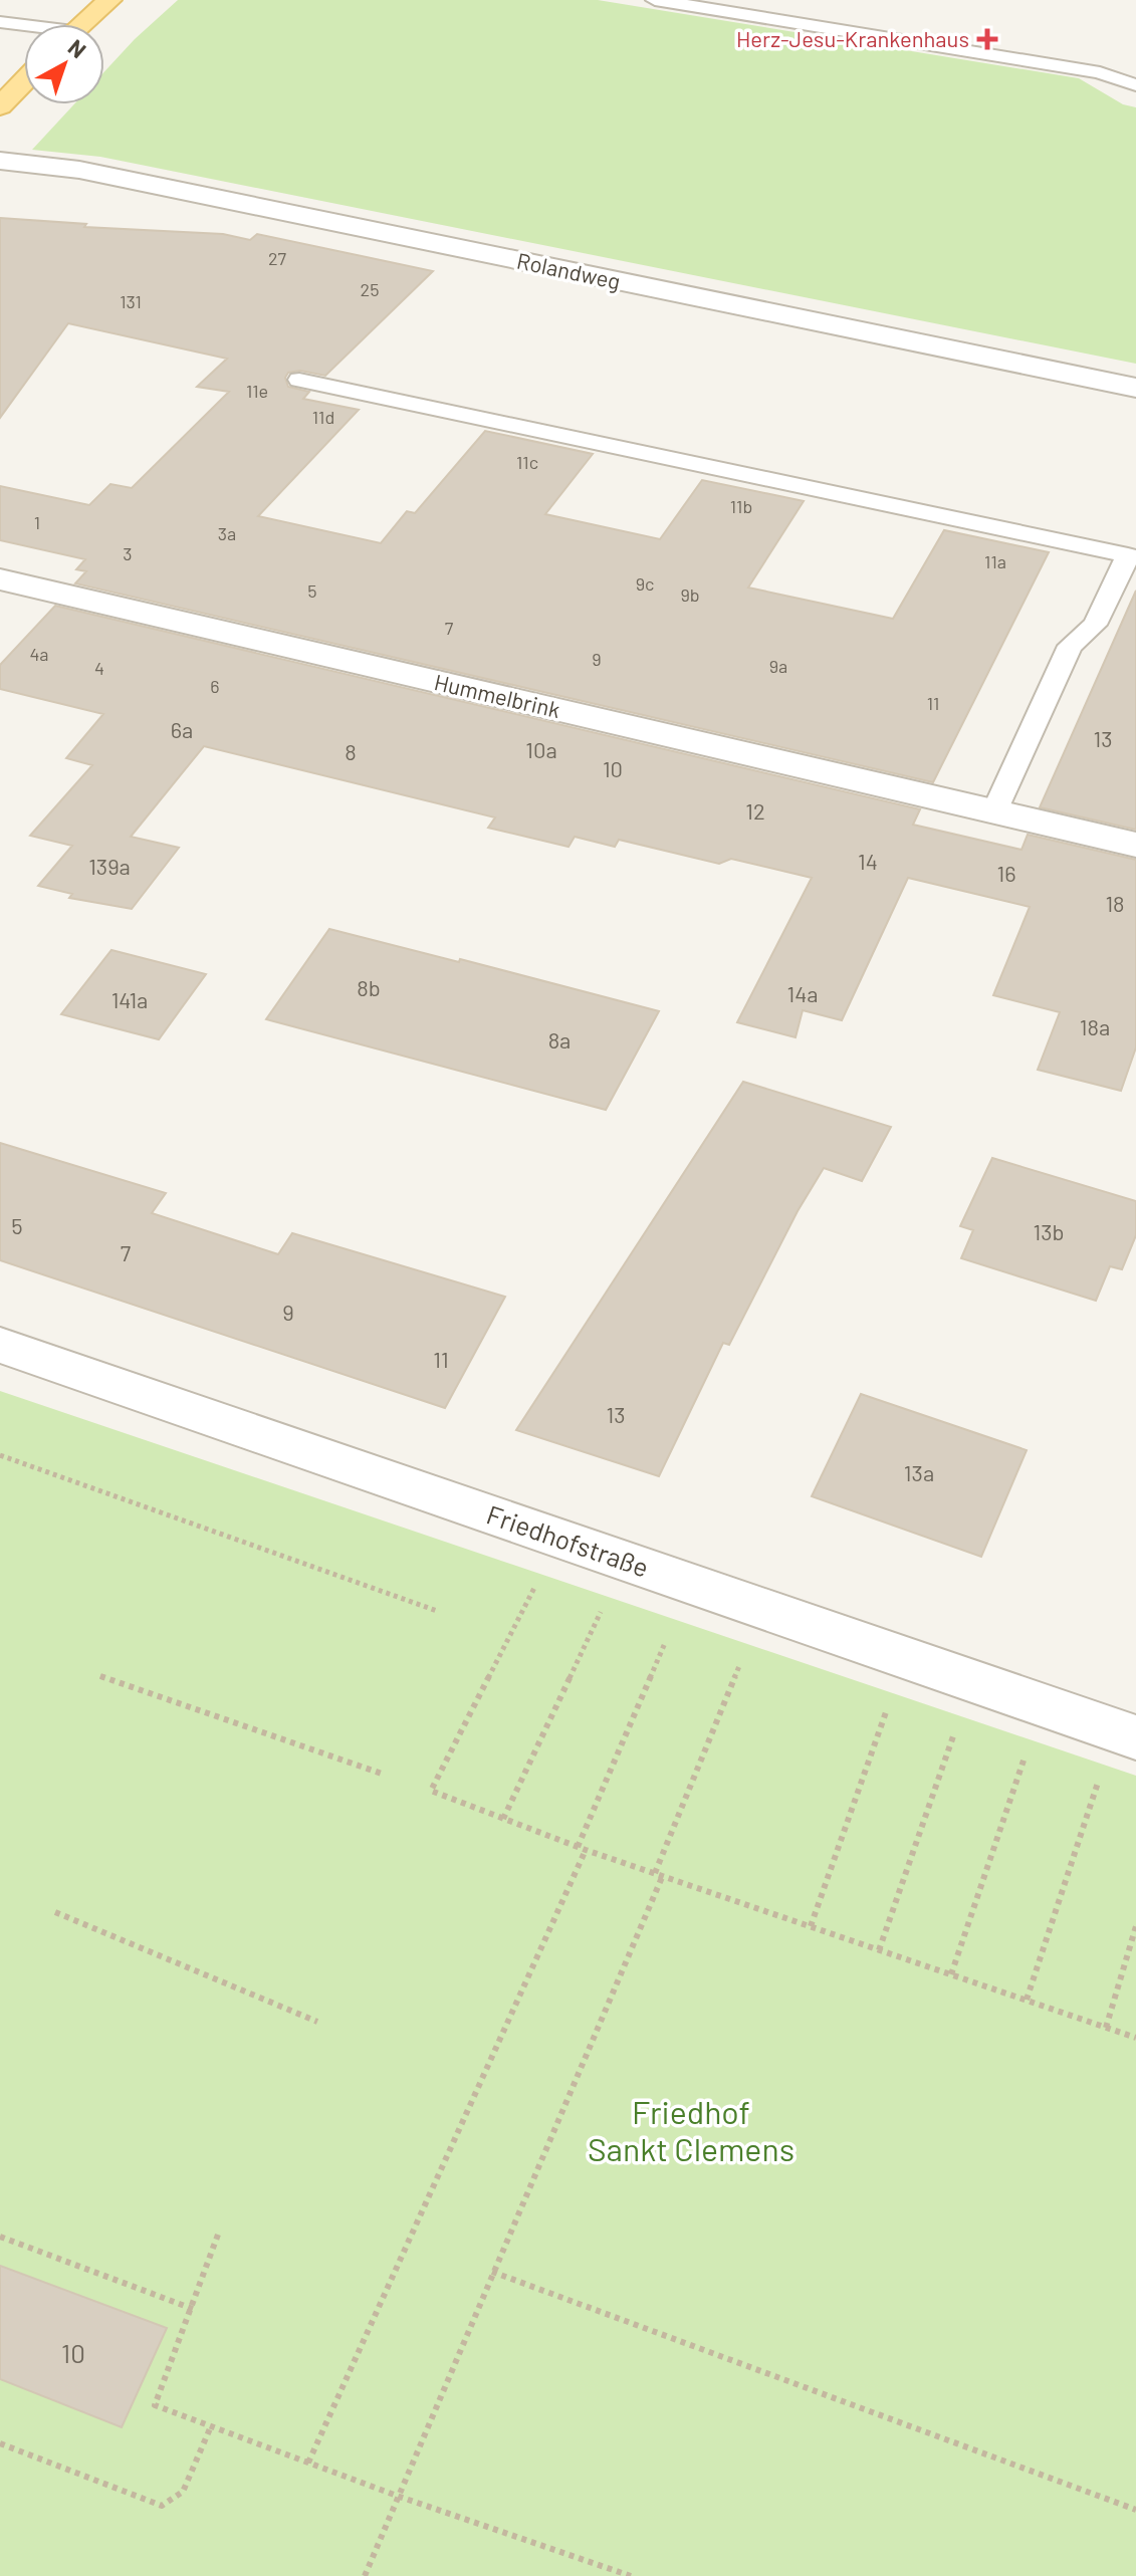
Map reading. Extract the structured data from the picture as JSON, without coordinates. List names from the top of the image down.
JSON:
{
  "streets": {
    "street": ["Rolandweg", "Hummelbrink", "Friedhofstraße"]
  },
  "parks": ["Friedhof Sankt Clemens"],
  "places": {
    "health": ["Herz-Jesu-Krankenhaus"]
  },
  "house_numbers": [
    "27",
    "25",
    "131",
    "11e",
    "11d",
    "11c",
    "11b",
    "1",
    "3a",
    "3",
    "11a",
    "9c",
    "5",
    "9b",
    "7",
    "4a",
    "9",
    "9a",
    "4",
    "6",
    "11",
    "6a",
    "13",
    "10a",
    "8",
    "10",
    "12",
    "14",
    "139a",
    "16",
    "18",
    "8b",
    "14a",
    "141a",
    "18a",
    "8a",
    "5",
    "13b",
    "7",
    "9",
    "11",
    "13",
    "13a",
    "10"
  ],
  "north": "top right"
}
